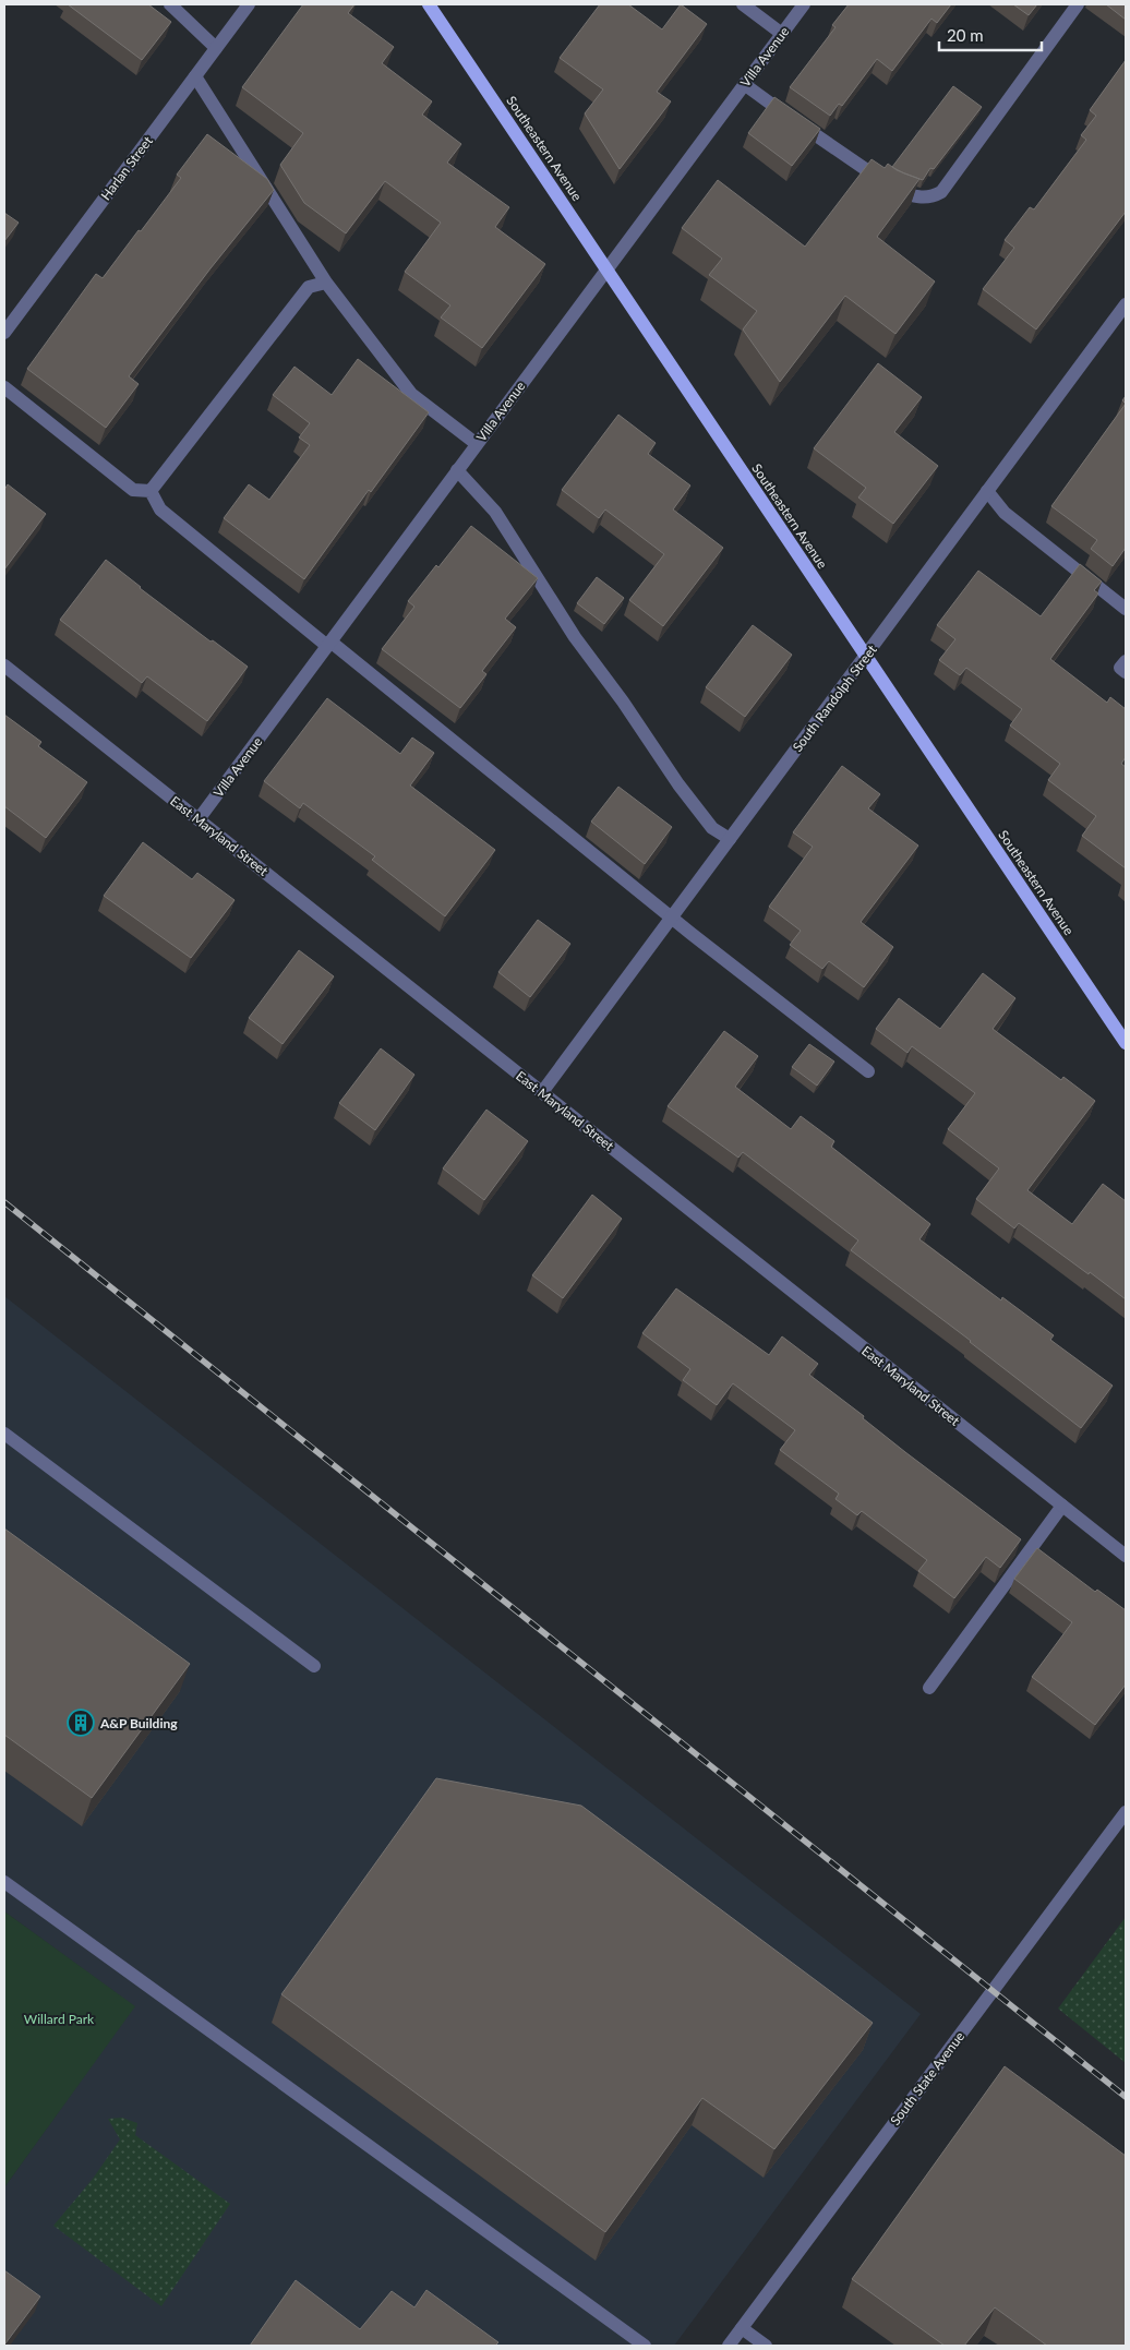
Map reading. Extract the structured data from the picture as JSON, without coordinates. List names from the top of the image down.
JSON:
{
  "streets": {
    "main road": ["Southeastern Avenue"],
    "street": [
      "Villa Avenue",
      "Harlan Street",
      "South Randolph Street",
      "East Maryland Street",
      "South State Avenue"
    ]
  },
  "crossings": [
    ["Villa Avenue", "Southeastern Avenue"],
    ["Villa Avenue", "East Maryland Street"],
    ["Southeastern Avenue", "South Randolph Street"],
    ["South Randolph Street", "East Maryland Street"]
  ],
  "parks": ["Willard Park"],
  "places": {
    "building": ["A&P Building"]
  },
  "scale_bar": "20 m"
}
